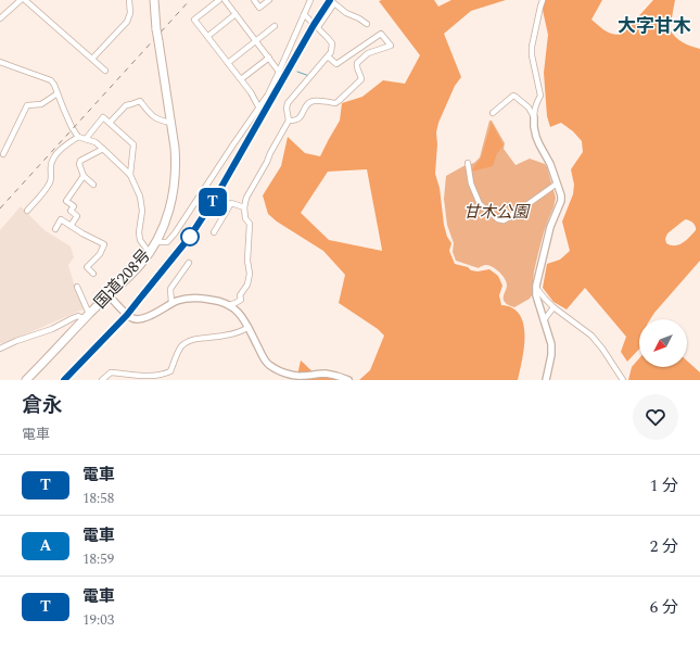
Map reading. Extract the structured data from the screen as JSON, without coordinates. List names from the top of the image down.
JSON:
{
  "streets": {
    "highway": ["国道208号"]
  },
  "districts": ["大字甘木"],
  "parks": ["甘木公園"],
  "north": "bottom left",
  "page": {
    "on_map": "T",
    "heading": ["倉永", "電車"],
    "list": [
      {
        "mark": "T",
        "name": "電車",
        "note": "18:58",
        "value": "1 分"
      },
      {
        "mark": "A",
        "name": "電車",
        "note": "18:59",
        "value": "2 分"
      },
      {
        "mark": "T",
        "name": "電車",
        "note": "19:03",
        "value": "6 分"
      }
    ]
  }
}
